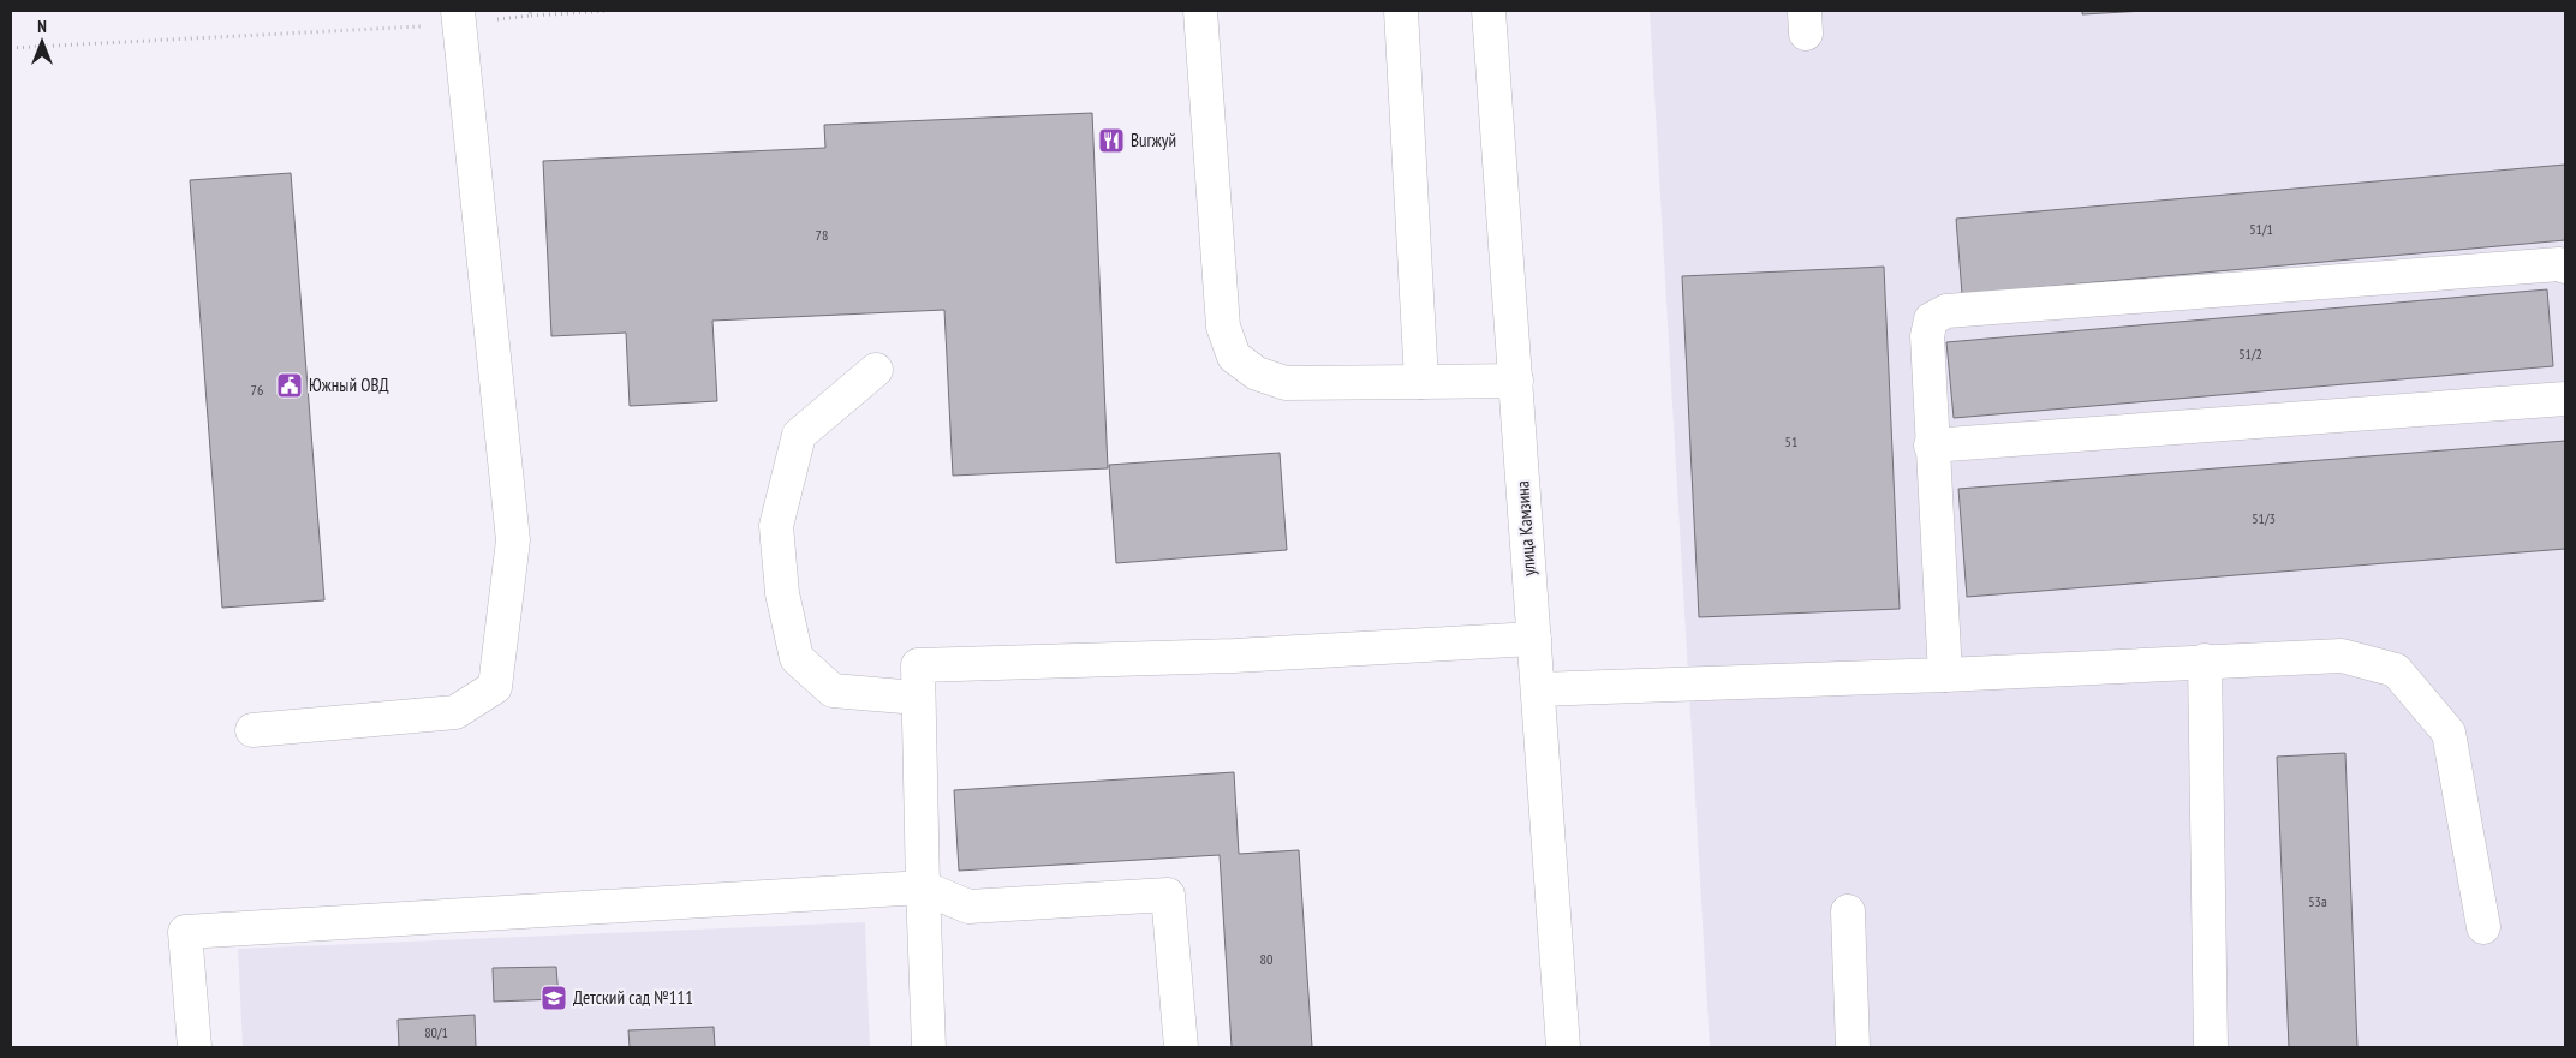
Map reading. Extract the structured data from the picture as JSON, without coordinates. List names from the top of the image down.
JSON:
{
  "streets": {
    "main road": ["улица Камзина"]
  },
  "places": {
    "restaurant": ["Burжуй"],
    "public building": ["Южный ОВД"],
    "school or university": ["Детский сад №111"]
  },
  "house_numbers": [
    "51/1",
    "78",
    "51/2",
    "76",
    "51",
    "51/3",
    "53а",
    "80",
    "80/1"
  ],
  "north": "top"
}
